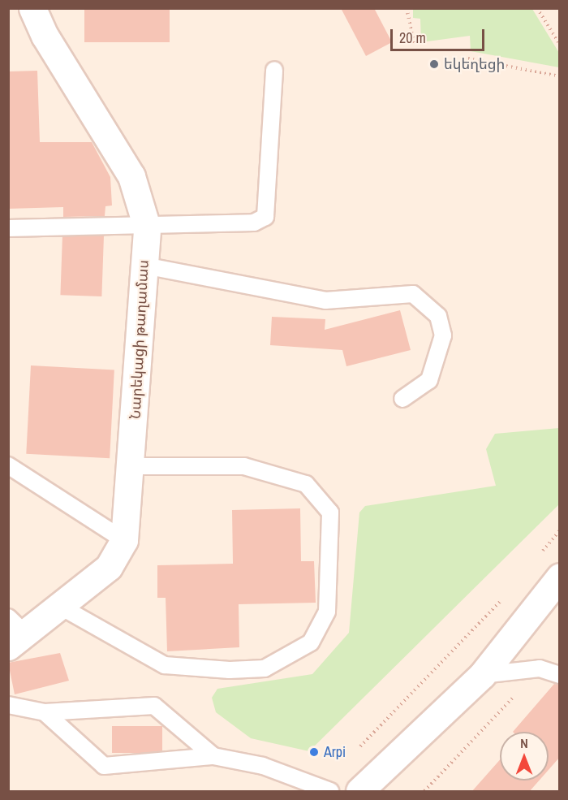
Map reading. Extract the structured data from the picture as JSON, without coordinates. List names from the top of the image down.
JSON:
{
  "streets": {
    "street": ["Նարեկացի թաղամաս"]
  },
  "places": ["եկեղեցի", "Arpi"],
  "scale_bar": "20 m",
  "north": "top"
}
